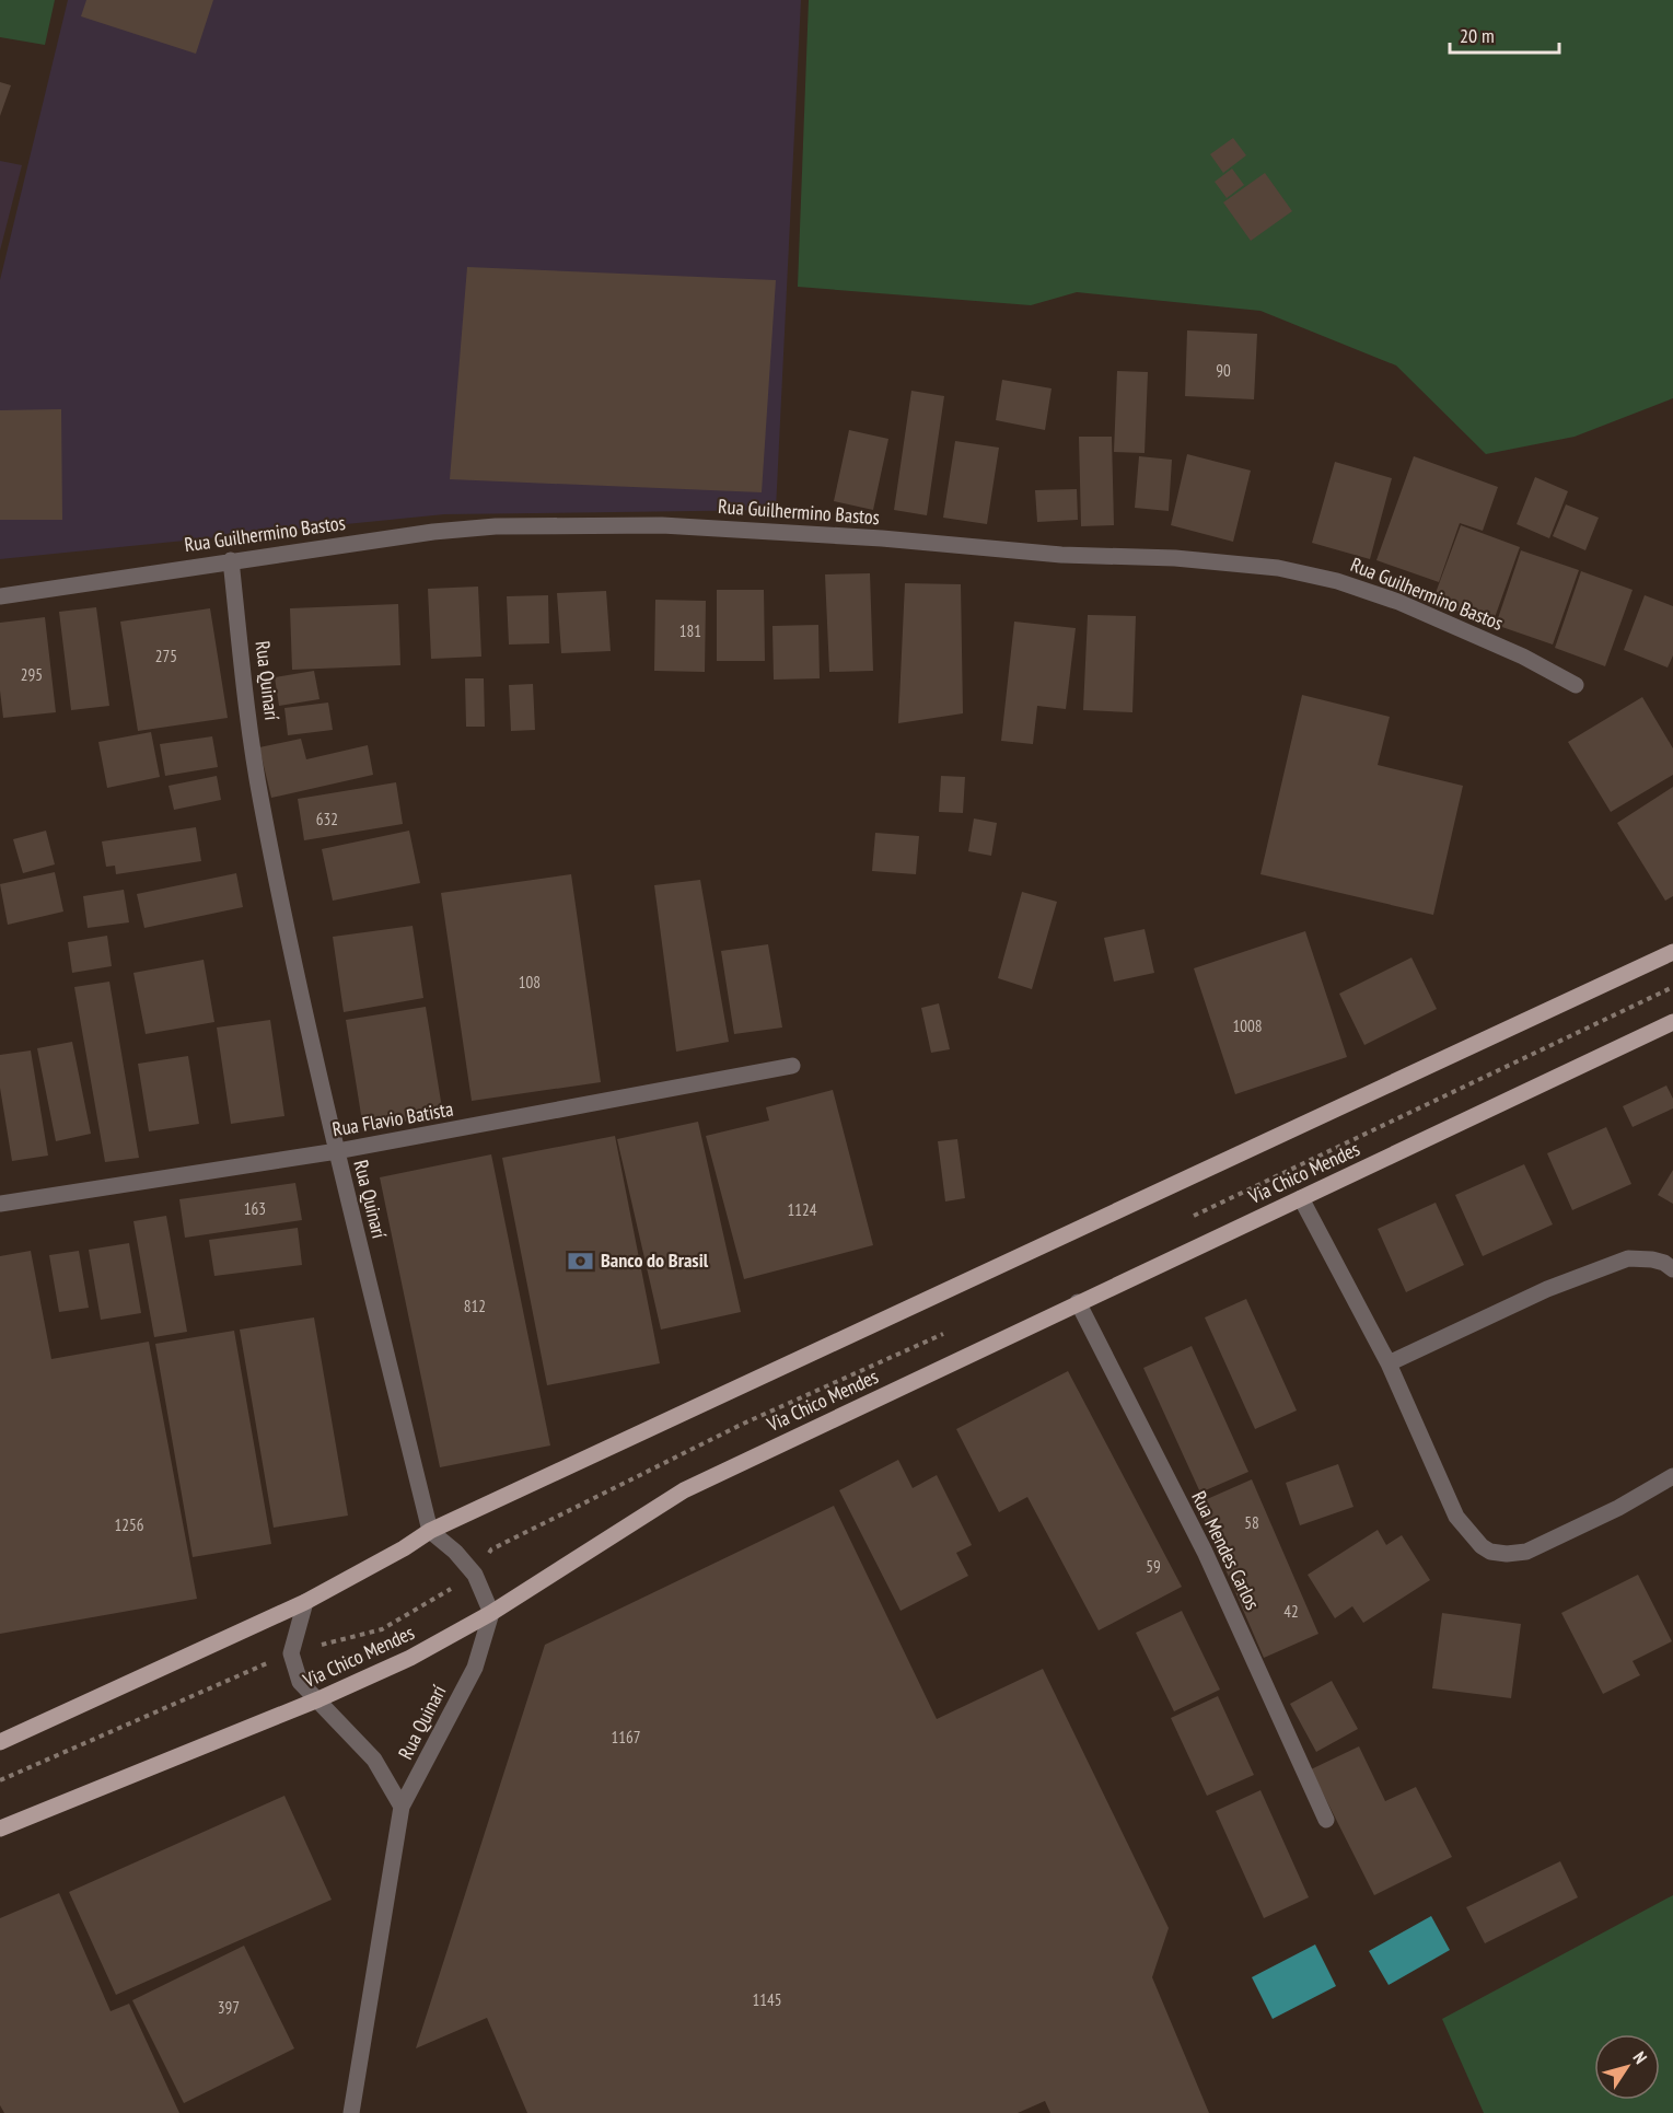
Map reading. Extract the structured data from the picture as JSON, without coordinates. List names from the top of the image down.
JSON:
{
  "streets": {
    "main road": ["Via Chico Mendes"],
    "street": [
      "Rua Guilhermino Bastos",
      "Rua Quinarí",
      "Rua Flavio Batista",
      "Rua Mendes Carlos"
    ]
  },
  "crossings": [
    ["Rua Guilhermino Bastos", "Rua Quinarí"],
    ["Rua Quinarí", "Rua Flavio Batista"],
    ["Rua Quinarí", "Via Chico Mendes"],
    ["Via Chico Mendes", "Rua Mendes Carlos"]
  ],
  "places": {
    "bank": ["Banco do Brasil"]
  },
  "house_numbers": [
    "90",
    "181",
    "275",
    "295",
    "632",
    "108",
    "1008",
    "163",
    "1124",
    "812",
    "58",
    "1256",
    "59",
    "42",
    "1167",
    "1145",
    "397"
  ],
  "scale_bar": "20 m",
  "north": "top right"
}
